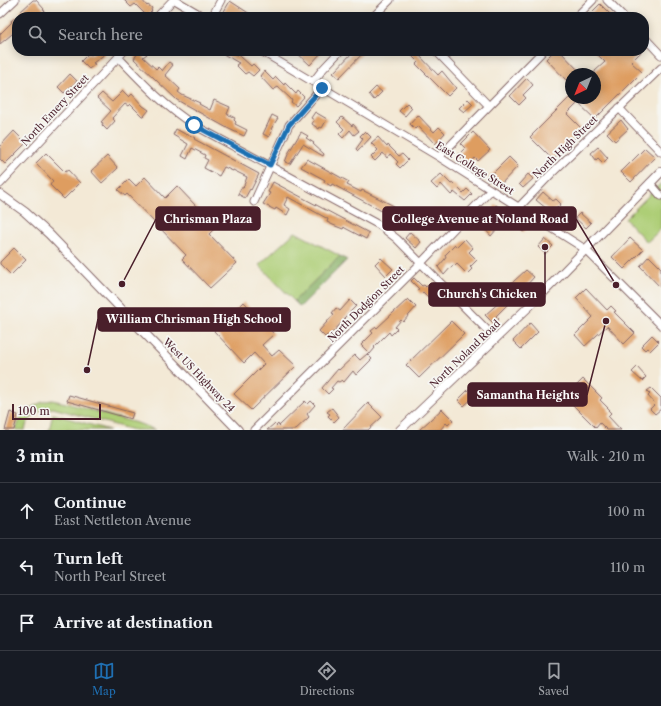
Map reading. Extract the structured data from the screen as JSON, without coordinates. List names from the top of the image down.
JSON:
{
  "streets": {
    "main road": ["North Noland Road", "West US Highway 24"],
    "street": [
      "North Emery Street",
      "North High Street",
      "East College Street",
      "North Dodgion Street"
    ]
  },
  "crossings": [
    ["North High Street", "East College Street"],
    ["East College Street", "North Dodgion Street"],
    ["East College Street", "North Noland Road"]
  ],
  "places": [
    "Church's Chicken",
    "Chrisman Plaza",
    "College Avenue at Noland Road",
    "Samantha Heights",
    "William Chrisman High School"
  ],
  "scale_bar": "100 m",
  "north": "bottom left",
  "page": {
    "search": "Search here",
    "scale": "100 m",
    "heading": ["3 min", "Walk · 210 m"],
    "list": [
      ["Continue", "East Nettleton Avenue", "100 m"],
      ["Turn left", "North Pearl Street", "110 m"],
      "Arrive at destination"
    ],
    "nav": ["Map", "Directions", "Saved"]
  }
}
